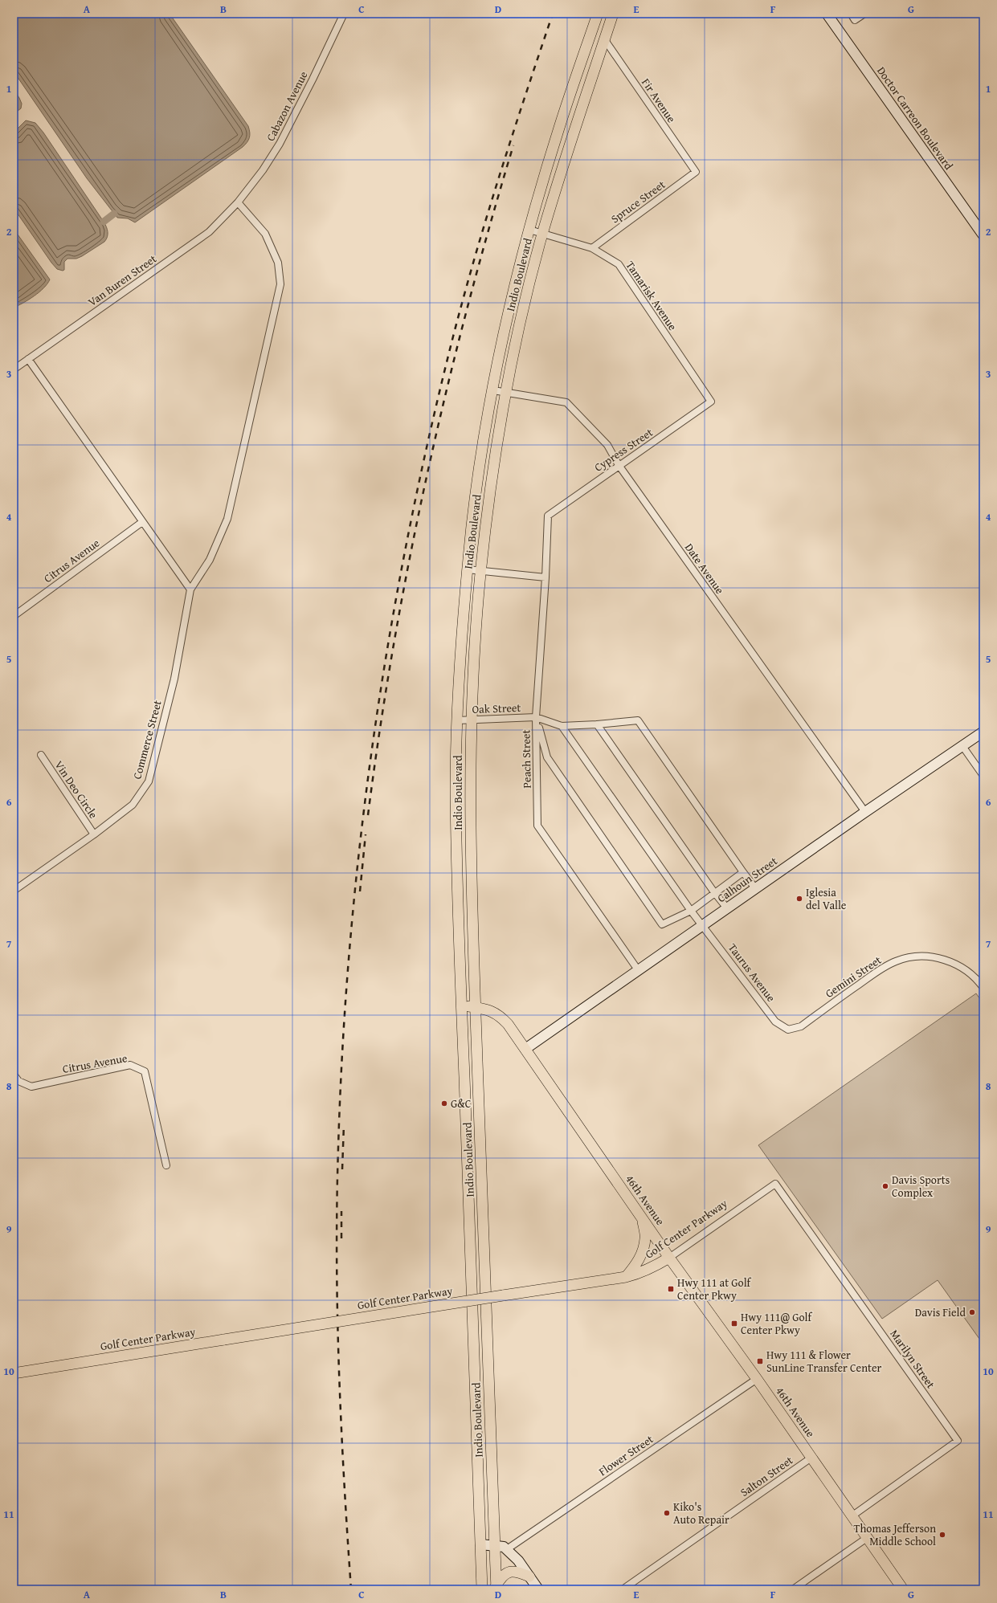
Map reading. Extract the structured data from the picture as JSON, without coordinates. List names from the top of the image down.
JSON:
{
  "streets": {
    "main road": ["Indio Boulevard", "46th Avenue", "Golf Center Parkway"],
    "street": [
      "Fir Avenue",
      "Cabazon Avenue",
      "Doctor Carreon Boulevard",
      "Spruce Street",
      "Van Buren Street",
      "Tamarisk Avenue",
      "Cypress Street",
      "Citrus Avenue",
      "Date Avenue",
      "Oak Street",
      "Commerce Street",
      "Peach Street",
      "Vin Deo Circle",
      "Calhoun Street",
      "Taurus Avenue",
      "Gemini Street",
      "Marilyn Street",
      "Flower Street",
      "Salton Street"
    ]
  },
  "crossings": [
    ["Fir Avenue", "Spruce Street"],
    ["Fir Avenue", "Indio Boulevard"],
    ["Cabazon Avenue", "Van Buren Street"],
    ["Spruce Street", "Tamarisk Avenue"],
    ["Indio Boulevard", "Tamarisk Avenue"],
    ["Indio Boulevard", "Date Avenue"],
    ["Indio Boulevard", "Oak Street"],
    ["Indio Boulevard", "46th Avenue"],
    ["Tamarisk Avenue", "Cypress Street"],
    ["Cypress Street", "Date Avenue"],
    ["Cypress Street", "Peach Street"],
    ["Date Avenue", "Calhoun Street"],
    ["Oak Street", "Peach Street"],
    ["Commerce Street", "Vin Deo Circle"],
    ["Peach Street", "Calhoun Street"],
    ["Calhoun Street", "Taurus Avenue"],
    ["Calhoun Street", "46th Avenue"],
    ["Taurus Avenue", "Gemini Street"],
    ["46th Avenue", "Golf Center Parkway"],
    ["46th Avenue", "Marilyn Street"],
    ["46th Avenue", "Flower Street"],
    ["46th Avenue", "Salton Street"],
    ["Golf Center Parkway", "Marilyn Street"]
  ],
  "places": {
    "other": [
      "Iglesia del Valle",
      "G&C",
      "Davis Sports Complex",
      "Davis Field",
      "Kiko's Auto Repair",
      "Thomas Jefferson Middle School"
    ],
    "transit": ["Hwy 111 at Golf Center Pkwy", "Hwy 111@ Golf Center Pkwy", "Hwy 111 & Flower SunLine Transfer Center"]
  },
  "grid": {
    "columns": [
      "A",
      "B",
      "C",
      "D",
      "E",
      "F",
      "G"
    ],
    "rows": [
      "1",
      "2",
      "3",
      "4",
      "5",
      "6",
      "7",
      "8",
      "9",
      "10",
      "11"
    ]
  }
}
